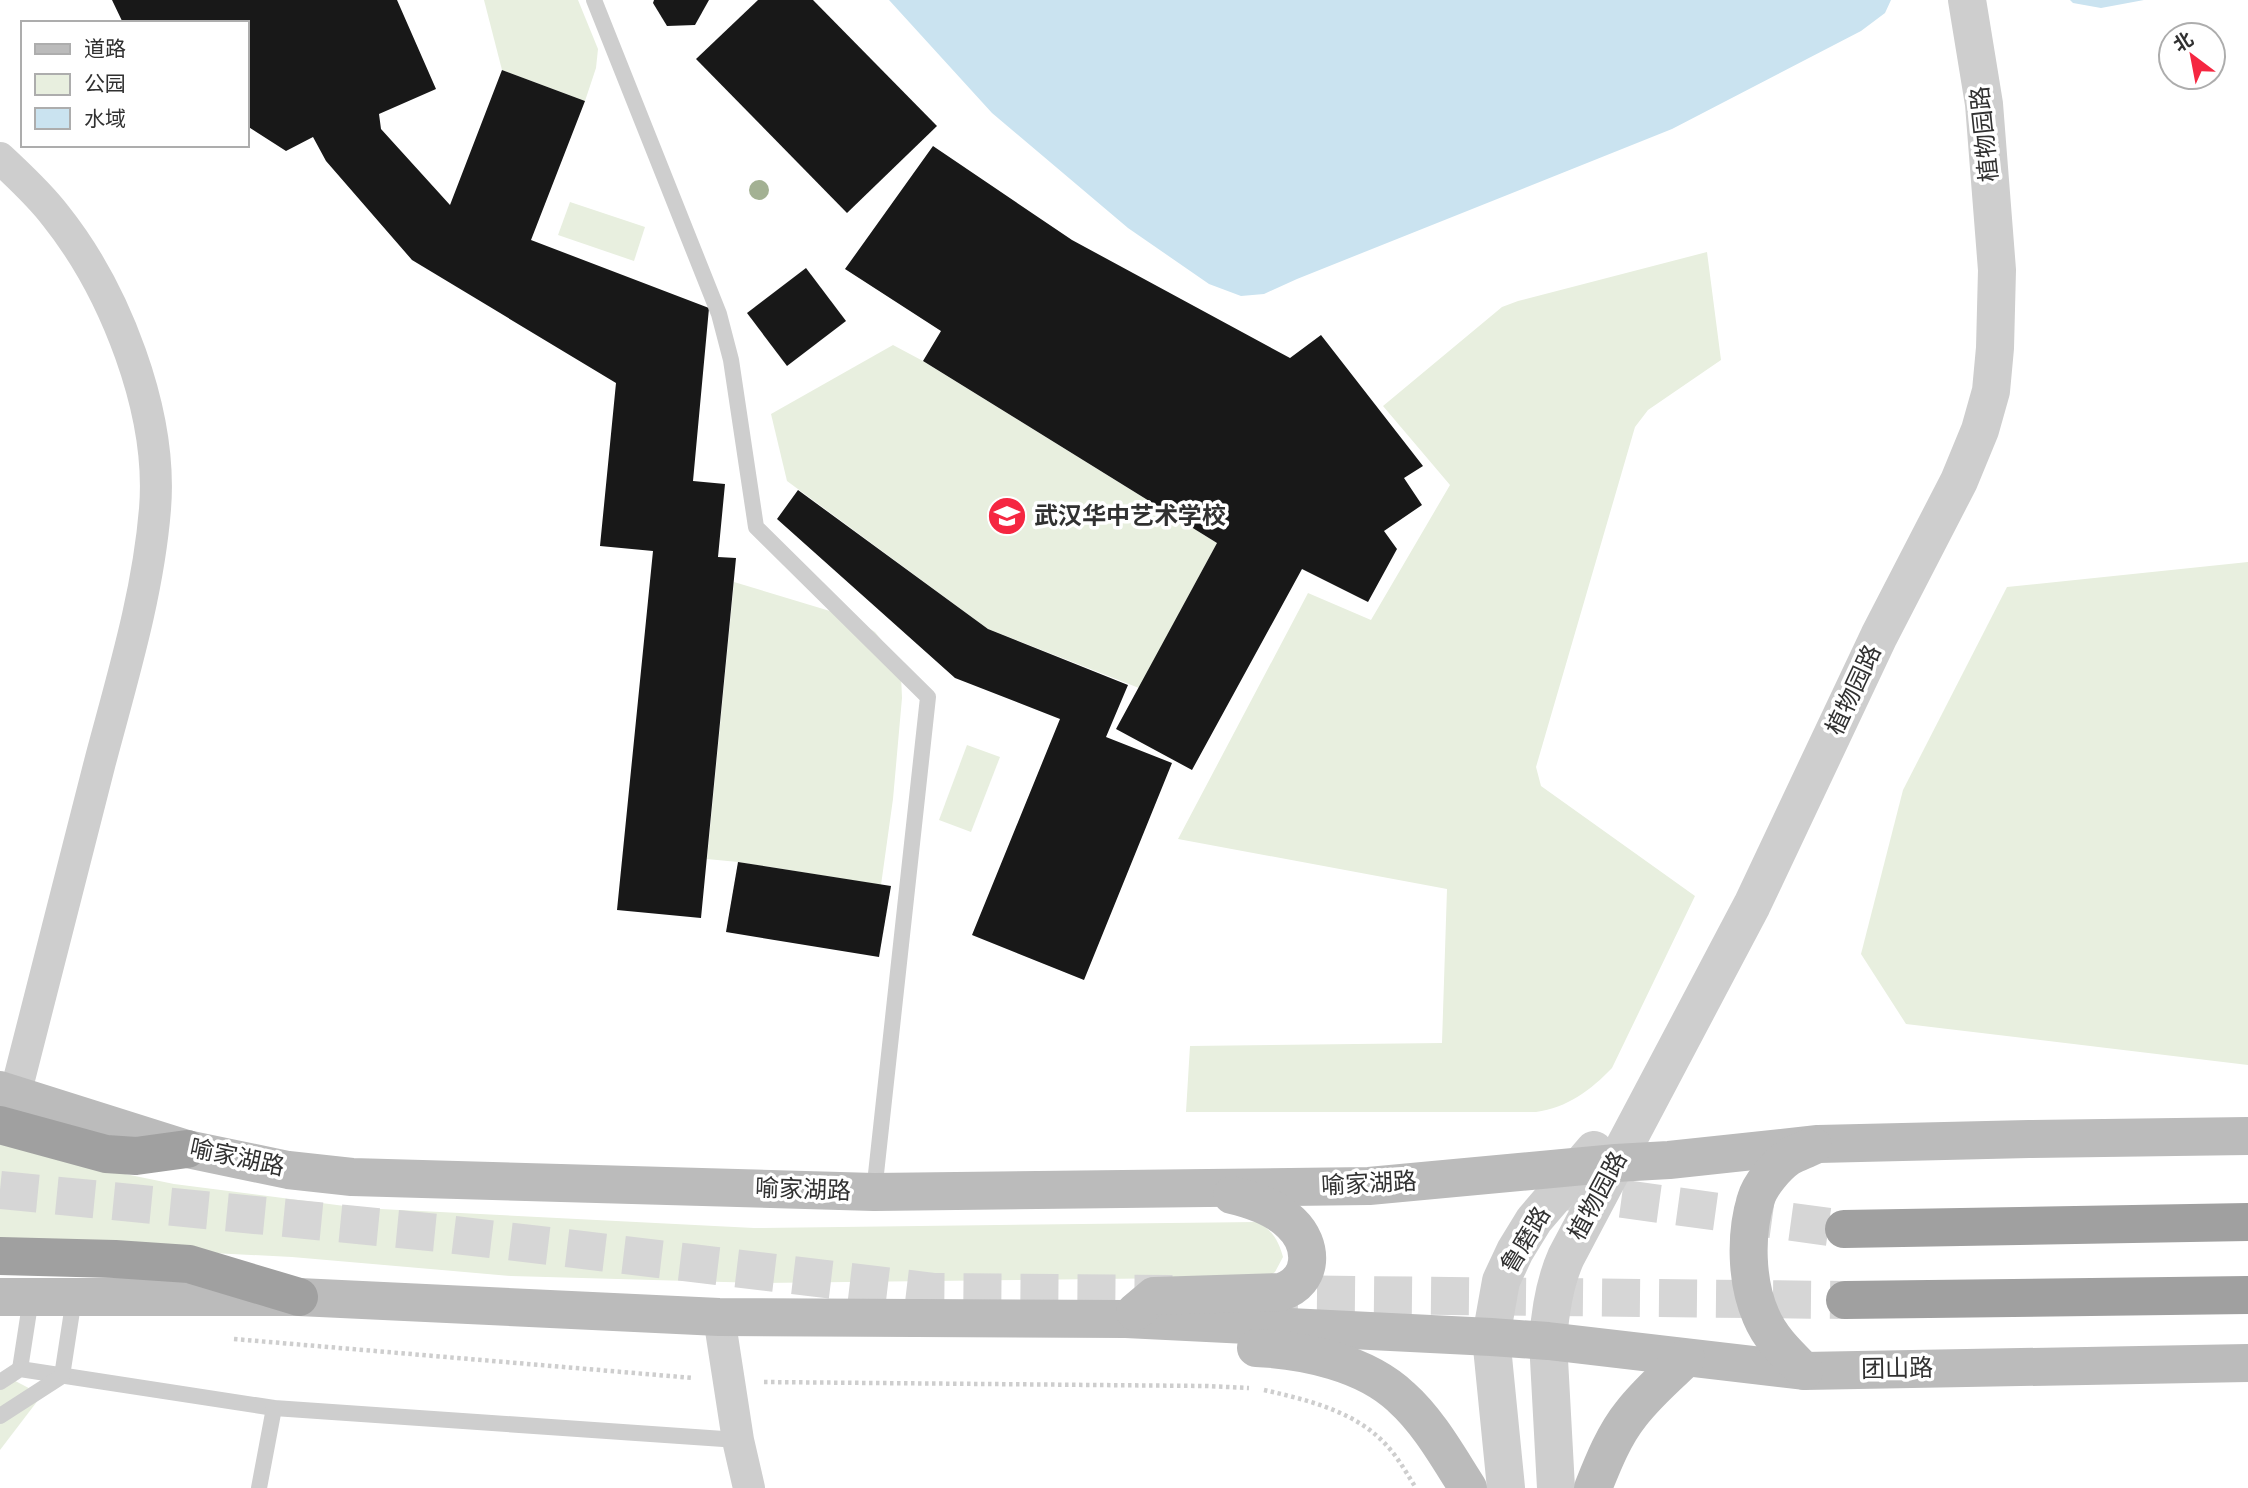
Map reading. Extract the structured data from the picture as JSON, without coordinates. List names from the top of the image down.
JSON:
{
  "streets": {
    "main road": ["喻家湖路", "团山路"],
    "street": ["植物园路", "鲁磨路"]
  },
  "crossings": [
    ["植物园路", "喻家湖路"],
    ["植物园路", "鲁磨路"],
    ["植物园路", "团山路"],
    ["喻家湖路", "鲁磨路"]
  ],
  "places": {
    "school or university": ["武汉华中艺术学校"]
  },
  "legend": ["道路", "公园", "水域"],
  "north": "top left"
}
